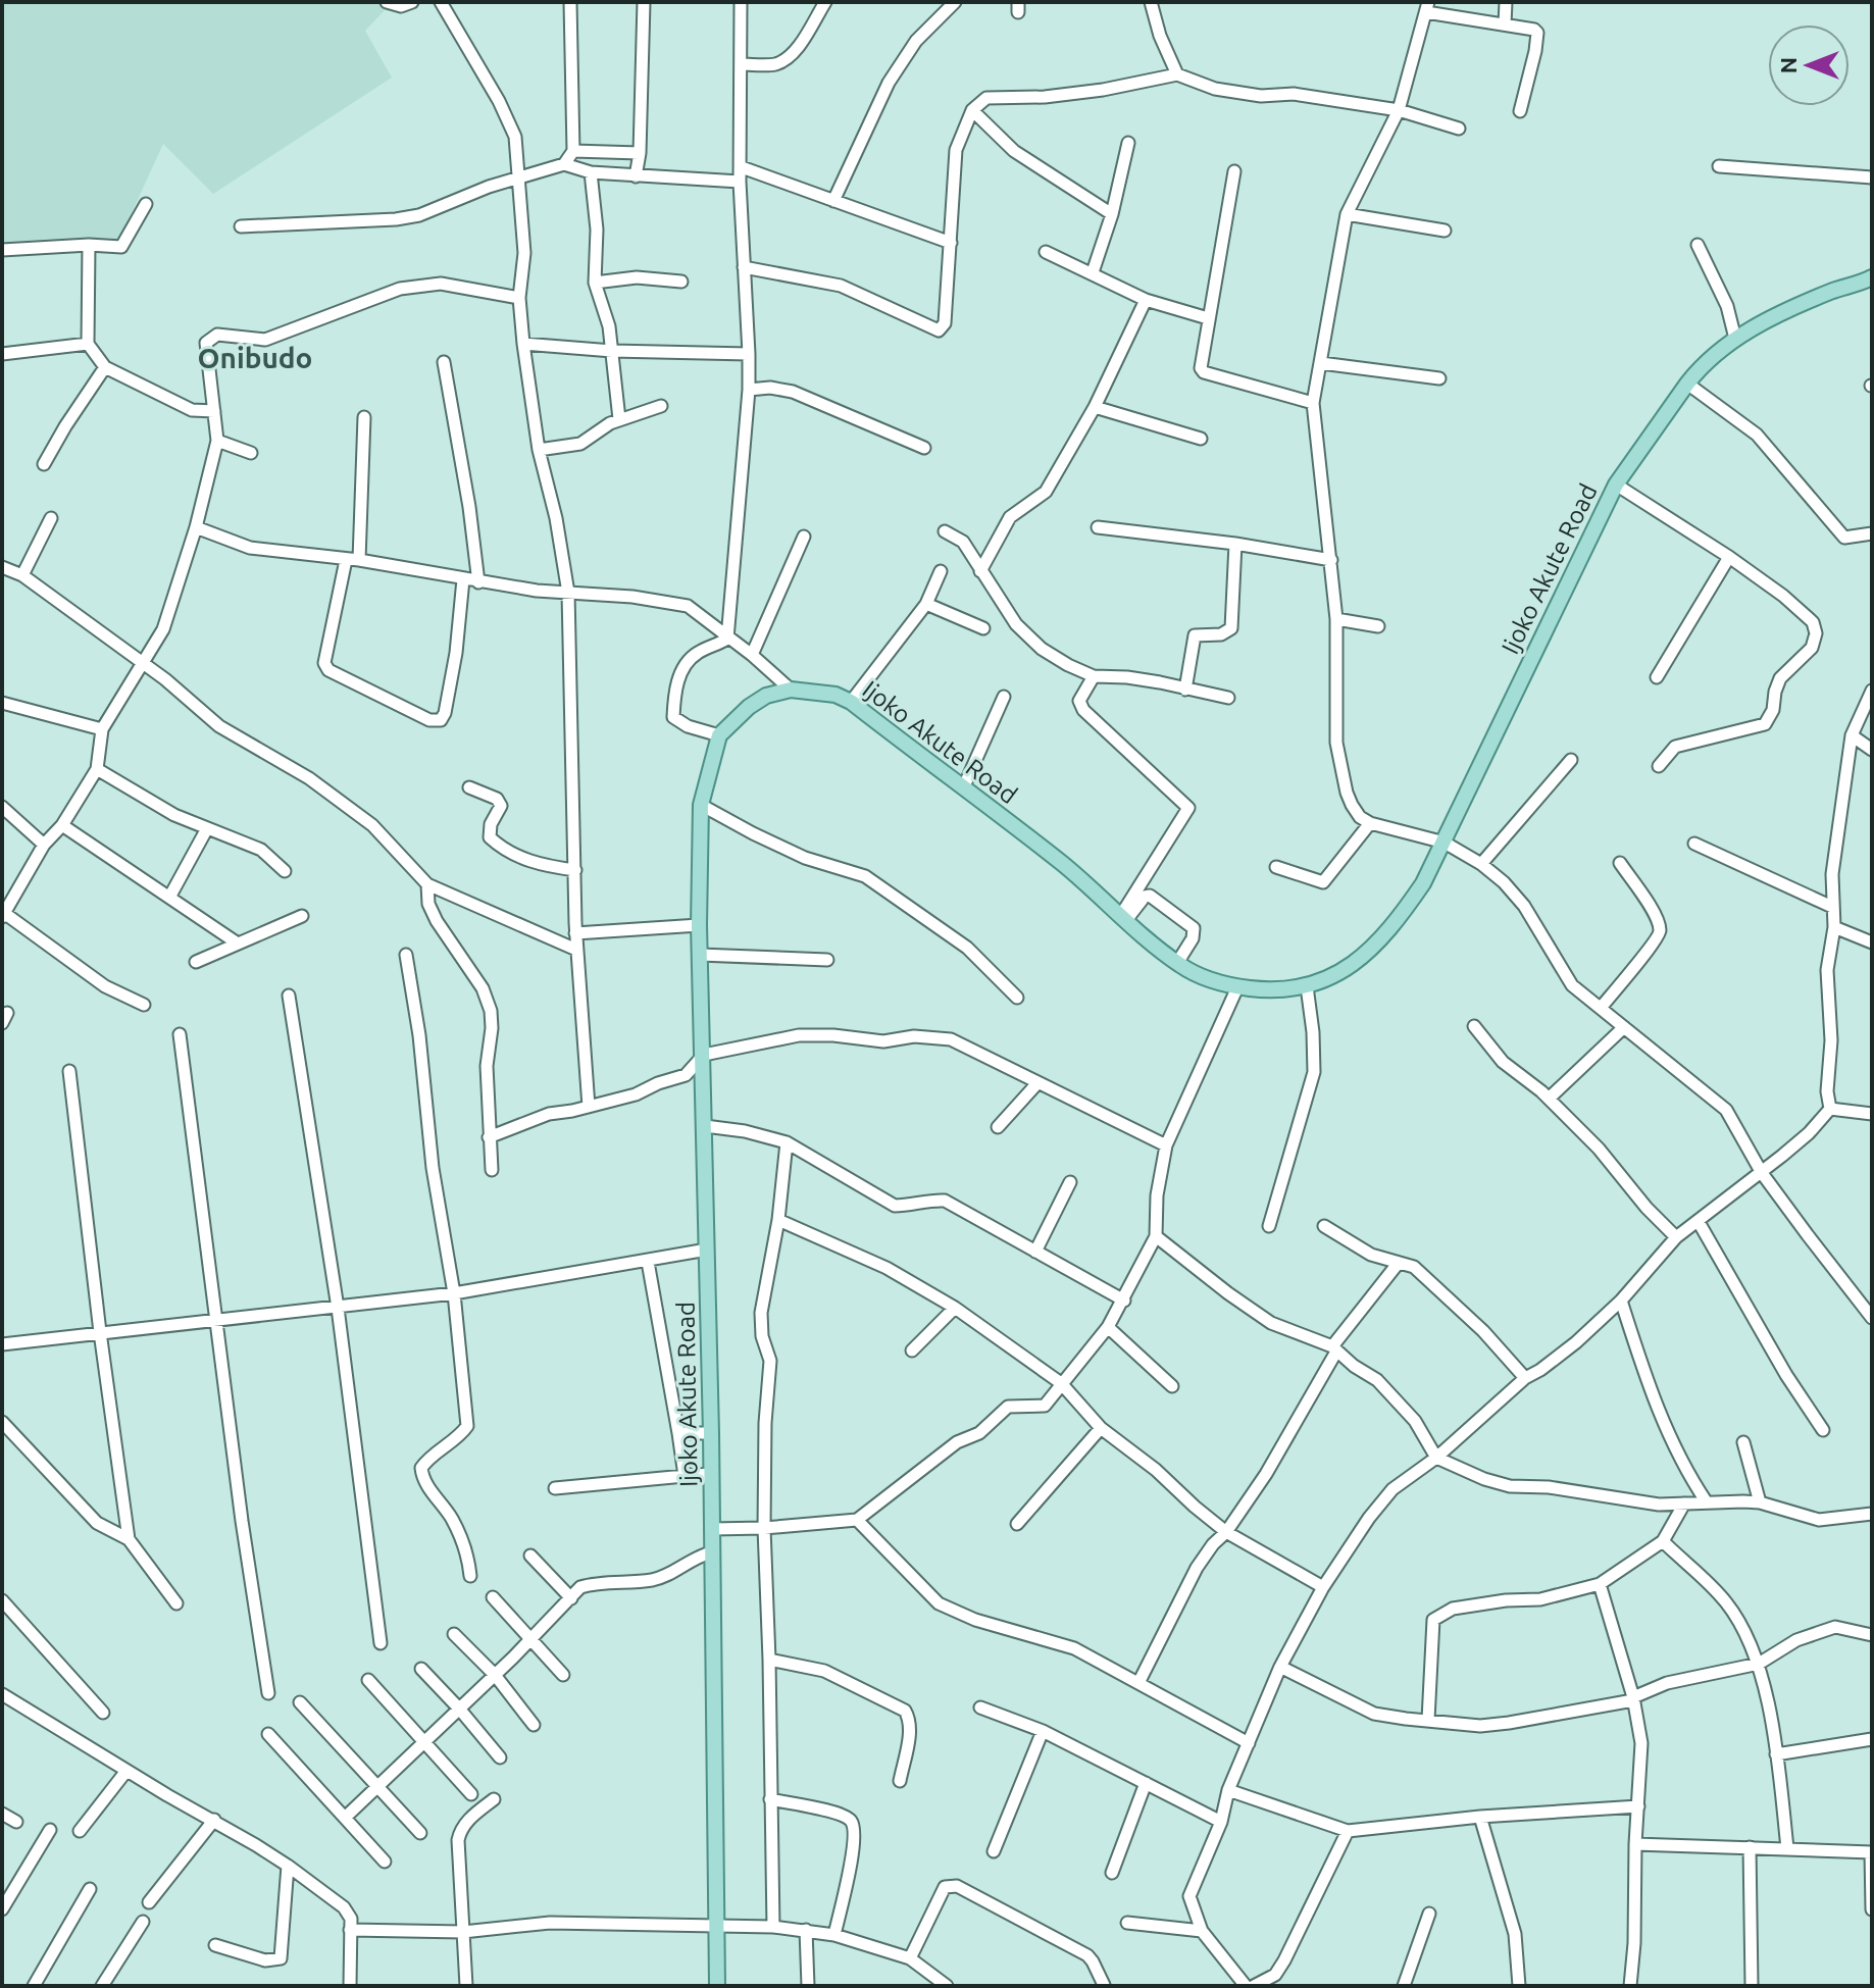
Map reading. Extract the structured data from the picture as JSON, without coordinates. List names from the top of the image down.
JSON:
{
  "streets": {
    "main road": ["Ijoko Akute Road"]
  },
  "districts": ["Onibudo"],
  "north": "left"
}
